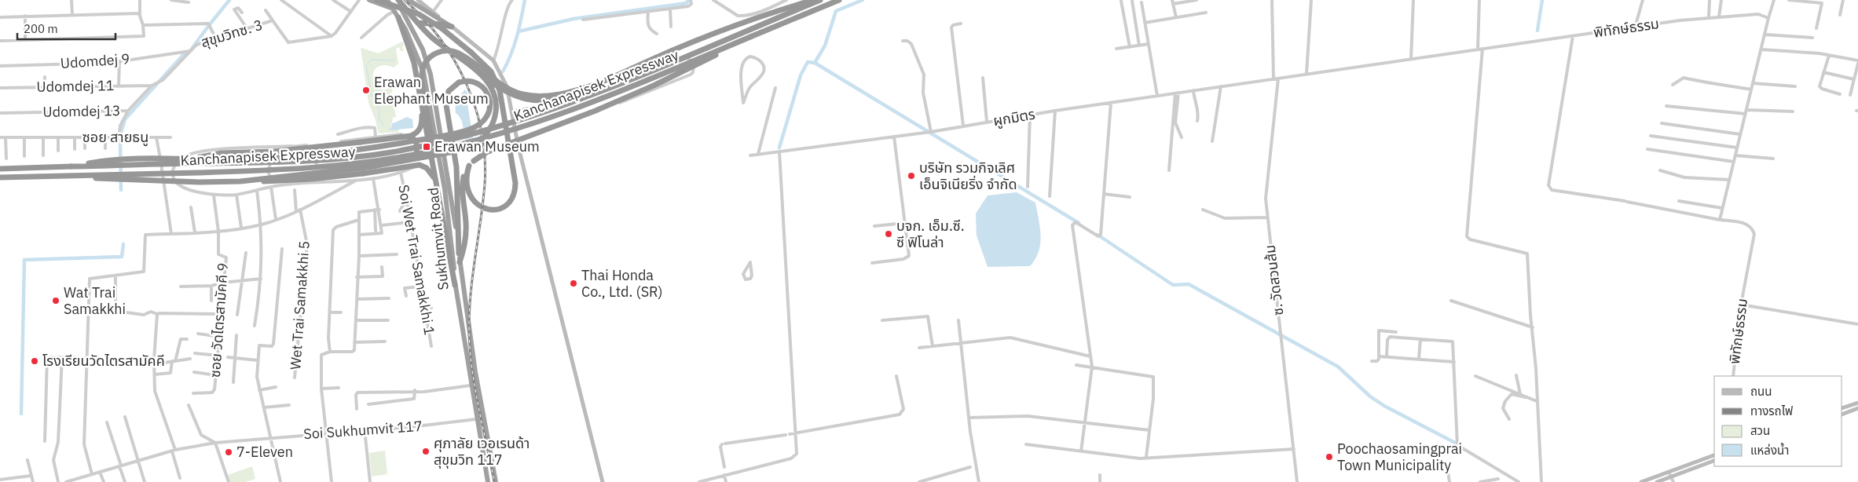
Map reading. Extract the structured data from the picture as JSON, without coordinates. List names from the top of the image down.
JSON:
{
  "streets": {
    "highway": ["Kanchanapisek Expressway", "Sukhumvit Road"],
    "street": [
      "พิทักษ์ธรรม",
      "สุขุมวิทซ. 3",
      "Udomdej 9",
      "Udomdej 11",
      "Udomdej 13",
      "ผูกมิตร",
      "ซอย สายธนู",
      "Soi Wet Trai Samakkhi 1",
      "ซ. วัดสวนส้ม",
      "Wet Trai Samakkhi 5",
      "ซอย วัดไตรสามัคคี 9",
      "Soi Sukhumvit 117"
    ]
  },
  "crossings": [
    ["พิทักษ์ธรรม", "ผูกมิตร"],
    ["พิทักษ์ธรรม", "ซ. วัดสวนส้ม"],
    ["สุขุมวิทซ. 3", "Udomdej 9"],
    ["สุขุมวิทซ. 3", "Udomdej 13"],
    ["Udomdej 11", "Udomdej 13"],
    ["ผูกมิตร", "ซ. วัดสวนส้ม"],
    ["Sukhumvit Road", "Soi Sukhumvit 117"]
  ],
  "places": {
    "other": [
      "Erawan Elephant Museum",
      "บริษัท รวมกิจเลิศ เอ็นจิเนียริ่ง จำกัด",
      "บจก. เอ็ม.ซี. ซี ฟิโนล่า",
      "Thai Honda Co., Ltd. (SR)",
      "Wat Trai Samakkhi",
      "โรงเรียนวัดไตรสามัคคี",
      "ศุภาลัย เวอเรนด้า สุขุมวิท 117",
      "7-Eleven",
      "Poochaosamingprai Town Municipality"
    ],
    "transit": ["Erawan Museum"]
  },
  "legend": [
    "ถนน",
    "ทางรถไฟ",
    "สวน",
    "แหล่งน้ำ"
  ],
  "scale_bar": "200 m"
}
